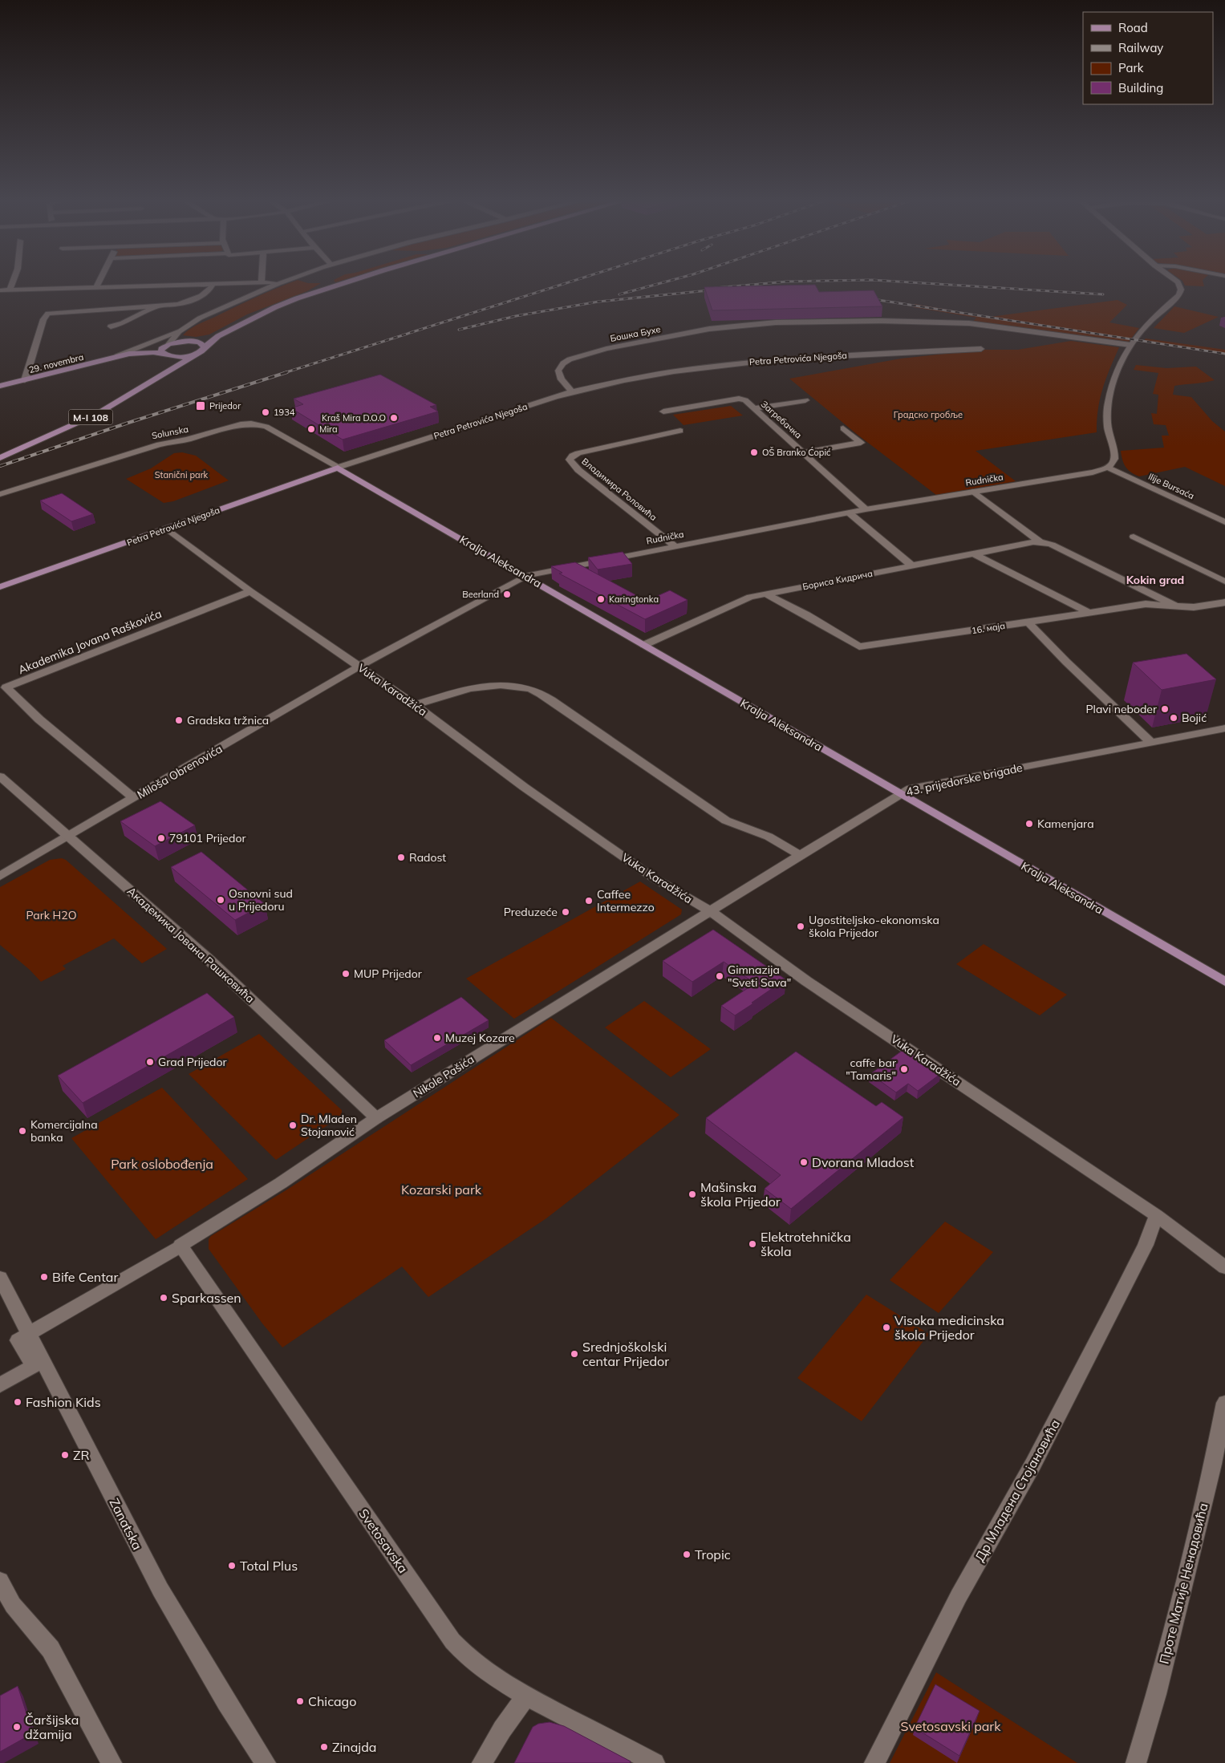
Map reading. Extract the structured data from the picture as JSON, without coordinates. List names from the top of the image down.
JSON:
{
  "streets": {
    "main road": [
      "Petra Petrovića Njegoša",
      "29. novembra",
      "M-I 108",
      "Kralja Aleksandra"
    ],
    "street": [
      "Бошка Бухе",
      "Загребачка",
      "Solunska",
      "Rudnička",
      "Ilije Bursaća",
      "Владимира Роловића",
      "Бориса Kидрича",
      "16. маја",
      "Akademika Jovana Raškovića",
      "Vuka Karadžića",
      "Miloša Obrenovića",
      "43. prijedorske brigade",
      "Академика Јована Рашковића",
      "Nikole Pašića",
      "Др Младена Стојановића",
      "Zanatska",
      "Svetosavska",
      "Проте Матије Ненадовића"
    ]
  },
  "crossings": [
    ["Бошка Бухе", "Petra Petrovića Njegoša"],
    ["Petra Petrovića Njegoša", "Solunska"],
    ["Petra Petrovića Njegoša", "Kralja Aleksandra"],
    ["Petra Petrovića Njegoša", "Vuka Karadžića"],
    ["29. novembra", "M-I 108"],
    ["Загребачка", "Rudnička"],
    ["Solunska", "Kralja Aleksandra"],
    ["Rudnička", "Ilije Bursaća"],
    ["Rudnička", "Владимира Роловића"],
    ["Rudnička", "Kralja Aleksandra"],
    ["Rudnička", "Vuka Karadžića"],
    ["Rudnička", "Miloša Obrenovića"],
    ["Kralja Aleksandra", "Бориса Kидрича"],
    ["Kralja Aleksandra", "43. prijedorske brigade"],
    ["Бориса Kидрича", "16. маја"],
    ["Akademika Jovana Raškovića", "Vuka Karadžića"],
    ["Akademika Jovana Raškovića", "Miloša Obrenovića"],
    ["Vuka Karadžića", "Miloša Obrenovića"],
    ["Vuka Karadžića", "43. prijedorske brigade"],
    ["Vuka Karadžića", "Nikole Pašića"],
    ["Vuka Karadžića", "Др Младена Стојановића"],
    ["Miloša Obrenovića", "Академика Јована Рашковића"],
    ["43. prijedorske brigade", "Nikole Pašića"],
    ["Академика Јована Рашковића", "Nikole Pašića"],
    ["Nikole Pašića", "Zanatska"],
    ["Nikole Pašića", "Svetosavska"]
  ],
  "districts": ["Kokin grad"],
  "parks": [
    "Градско гробље",
    "Stanični park",
    "Park H2O",
    "Park oslobođenja",
    "Kozarski park",
    "Svetosavski park"
  ],
  "places": {
    "transit": ["Prijedor"],
    "other": [
      "1934",
      "Kraš Mira D.O.O",
      "Mira",
      "OŠ Branko Ćopić",
      "Beerland",
      "Karingtonka",
      "Plavi neboder",
      "Bojić",
      "Gradska tržnica",
      "Kamenjara",
      "79101 Prijedor",
      "Radost",
      "Osnovni sud u Prijedoru",
      "Caffee Intermezzo",
      "Preduzeće",
      "Ugostiteljsko-ekonomska škola Prijedor",
      "MUP Prijedor",
      "Gimnazija \"Sveti Sava\"",
      "Muzej Kozare",
      "Grad Prijedor",
      "caffe bar \"Tamaris\"",
      "Dr. Mladen Stojanović",
      "Komercijalna banka",
      "Dvorana Mladost",
      "Mašinska škola Prijedor",
      "Elektrotehnička škola",
      "Bife Centar",
      "Sparkassen",
      "Visoka medicinska škola Prijedor",
      "Srednjoškolski centar Prijedor",
      "Fashion Kids",
      "ZR",
      "Tropic",
      "Total Plus",
      "Chicago",
      "Čaršijska džamija",
      "Zinajda"
    ]
  },
  "legend": [
    "Road",
    "Railway",
    "Park",
    "Building"
  ]
}
